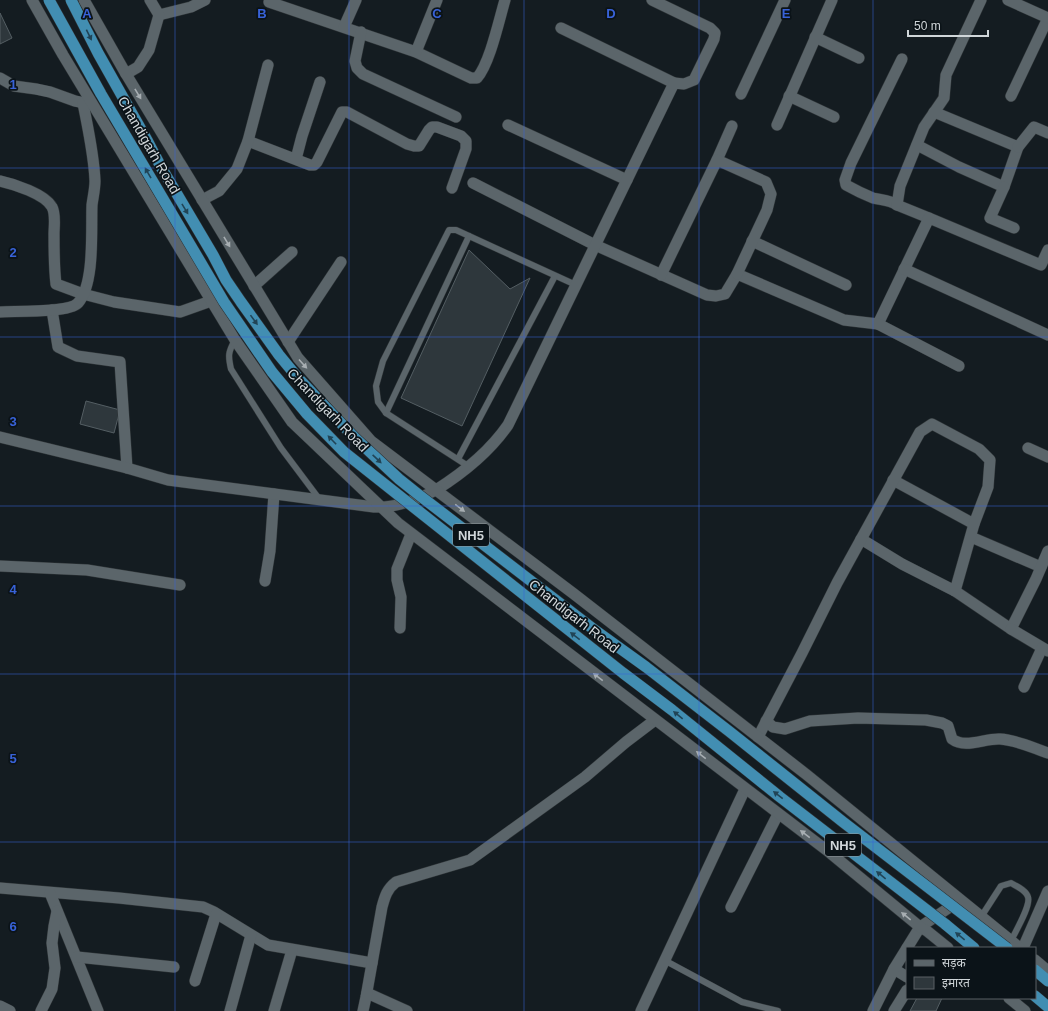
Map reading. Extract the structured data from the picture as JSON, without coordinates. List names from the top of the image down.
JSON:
{
  "streets": {
    "highway": ["Chandigarh Road", "NH5"]
  },
  "legend": ["सड़क", "इमारत"],
  "scale_bar": "50 m",
  "grid": {
    "columns": [
      "A",
      "B",
      "C",
      "D",
      "E"
    ],
    "rows": [
      "1",
      "2",
      "3",
      "4",
      "5",
      "6"
    ]
  }
}
